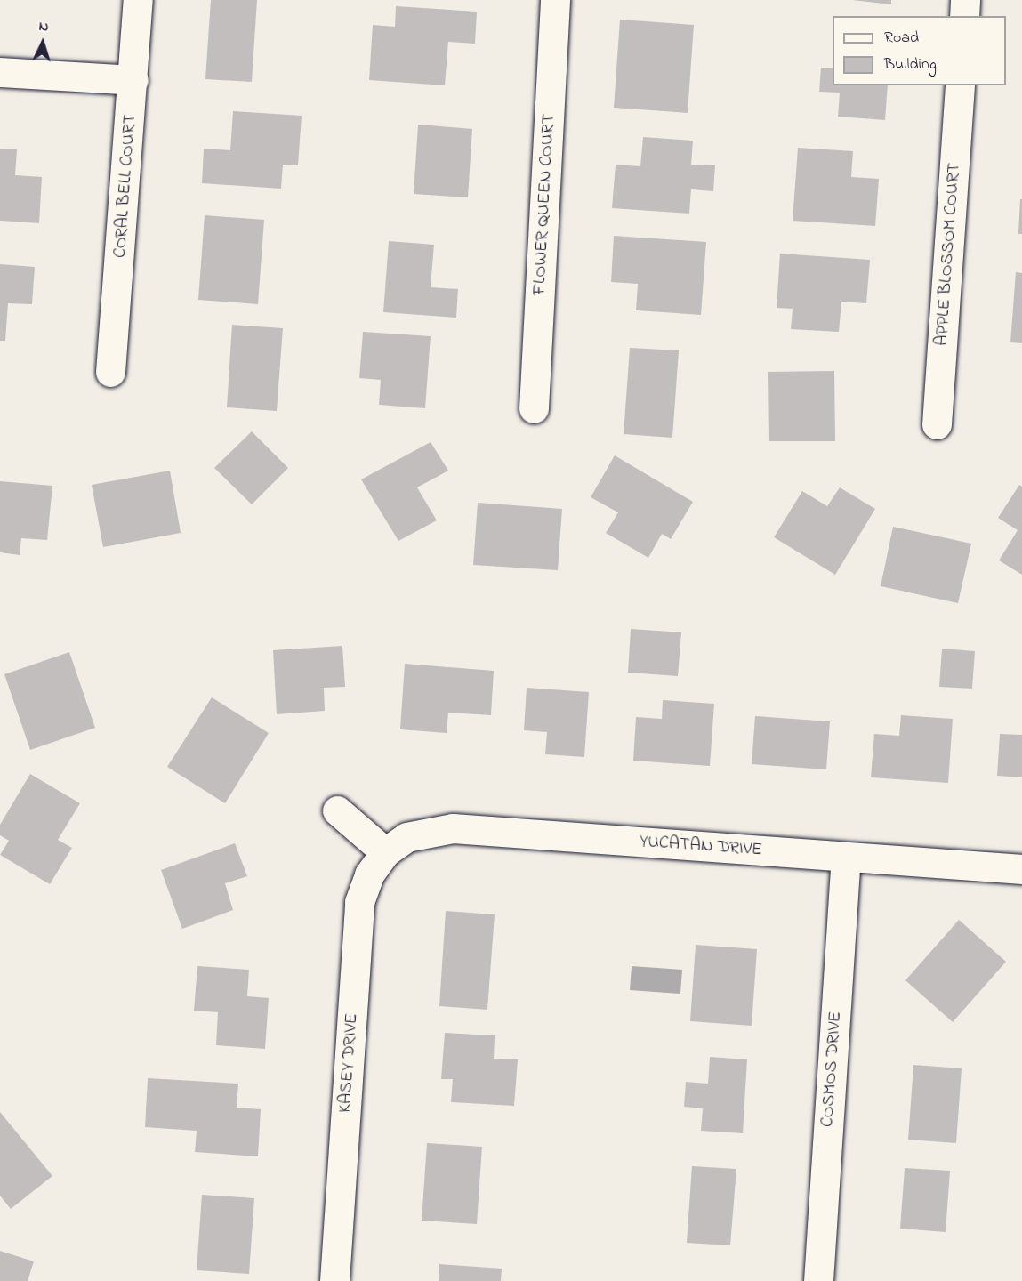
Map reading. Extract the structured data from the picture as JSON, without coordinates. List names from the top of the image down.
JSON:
{
  "streets": {
    "street": [
      "CORAL BELL COURT",
      "FLOWER QUEEN COURT",
      "APPLE BLOSSOM COURT",
      "YUCATAN DRIVE",
      "KASEY DRIVE",
      "COSMOS DRIVE"
    ]
  },
  "crossings": [
    ["YUCATAN DRIVE", "KASEY DRIVE"],
    ["YUCATAN DRIVE", "COSMOS DRIVE"]
  ],
  "legend": ["Road", "Building"],
  "north": "top"
}
